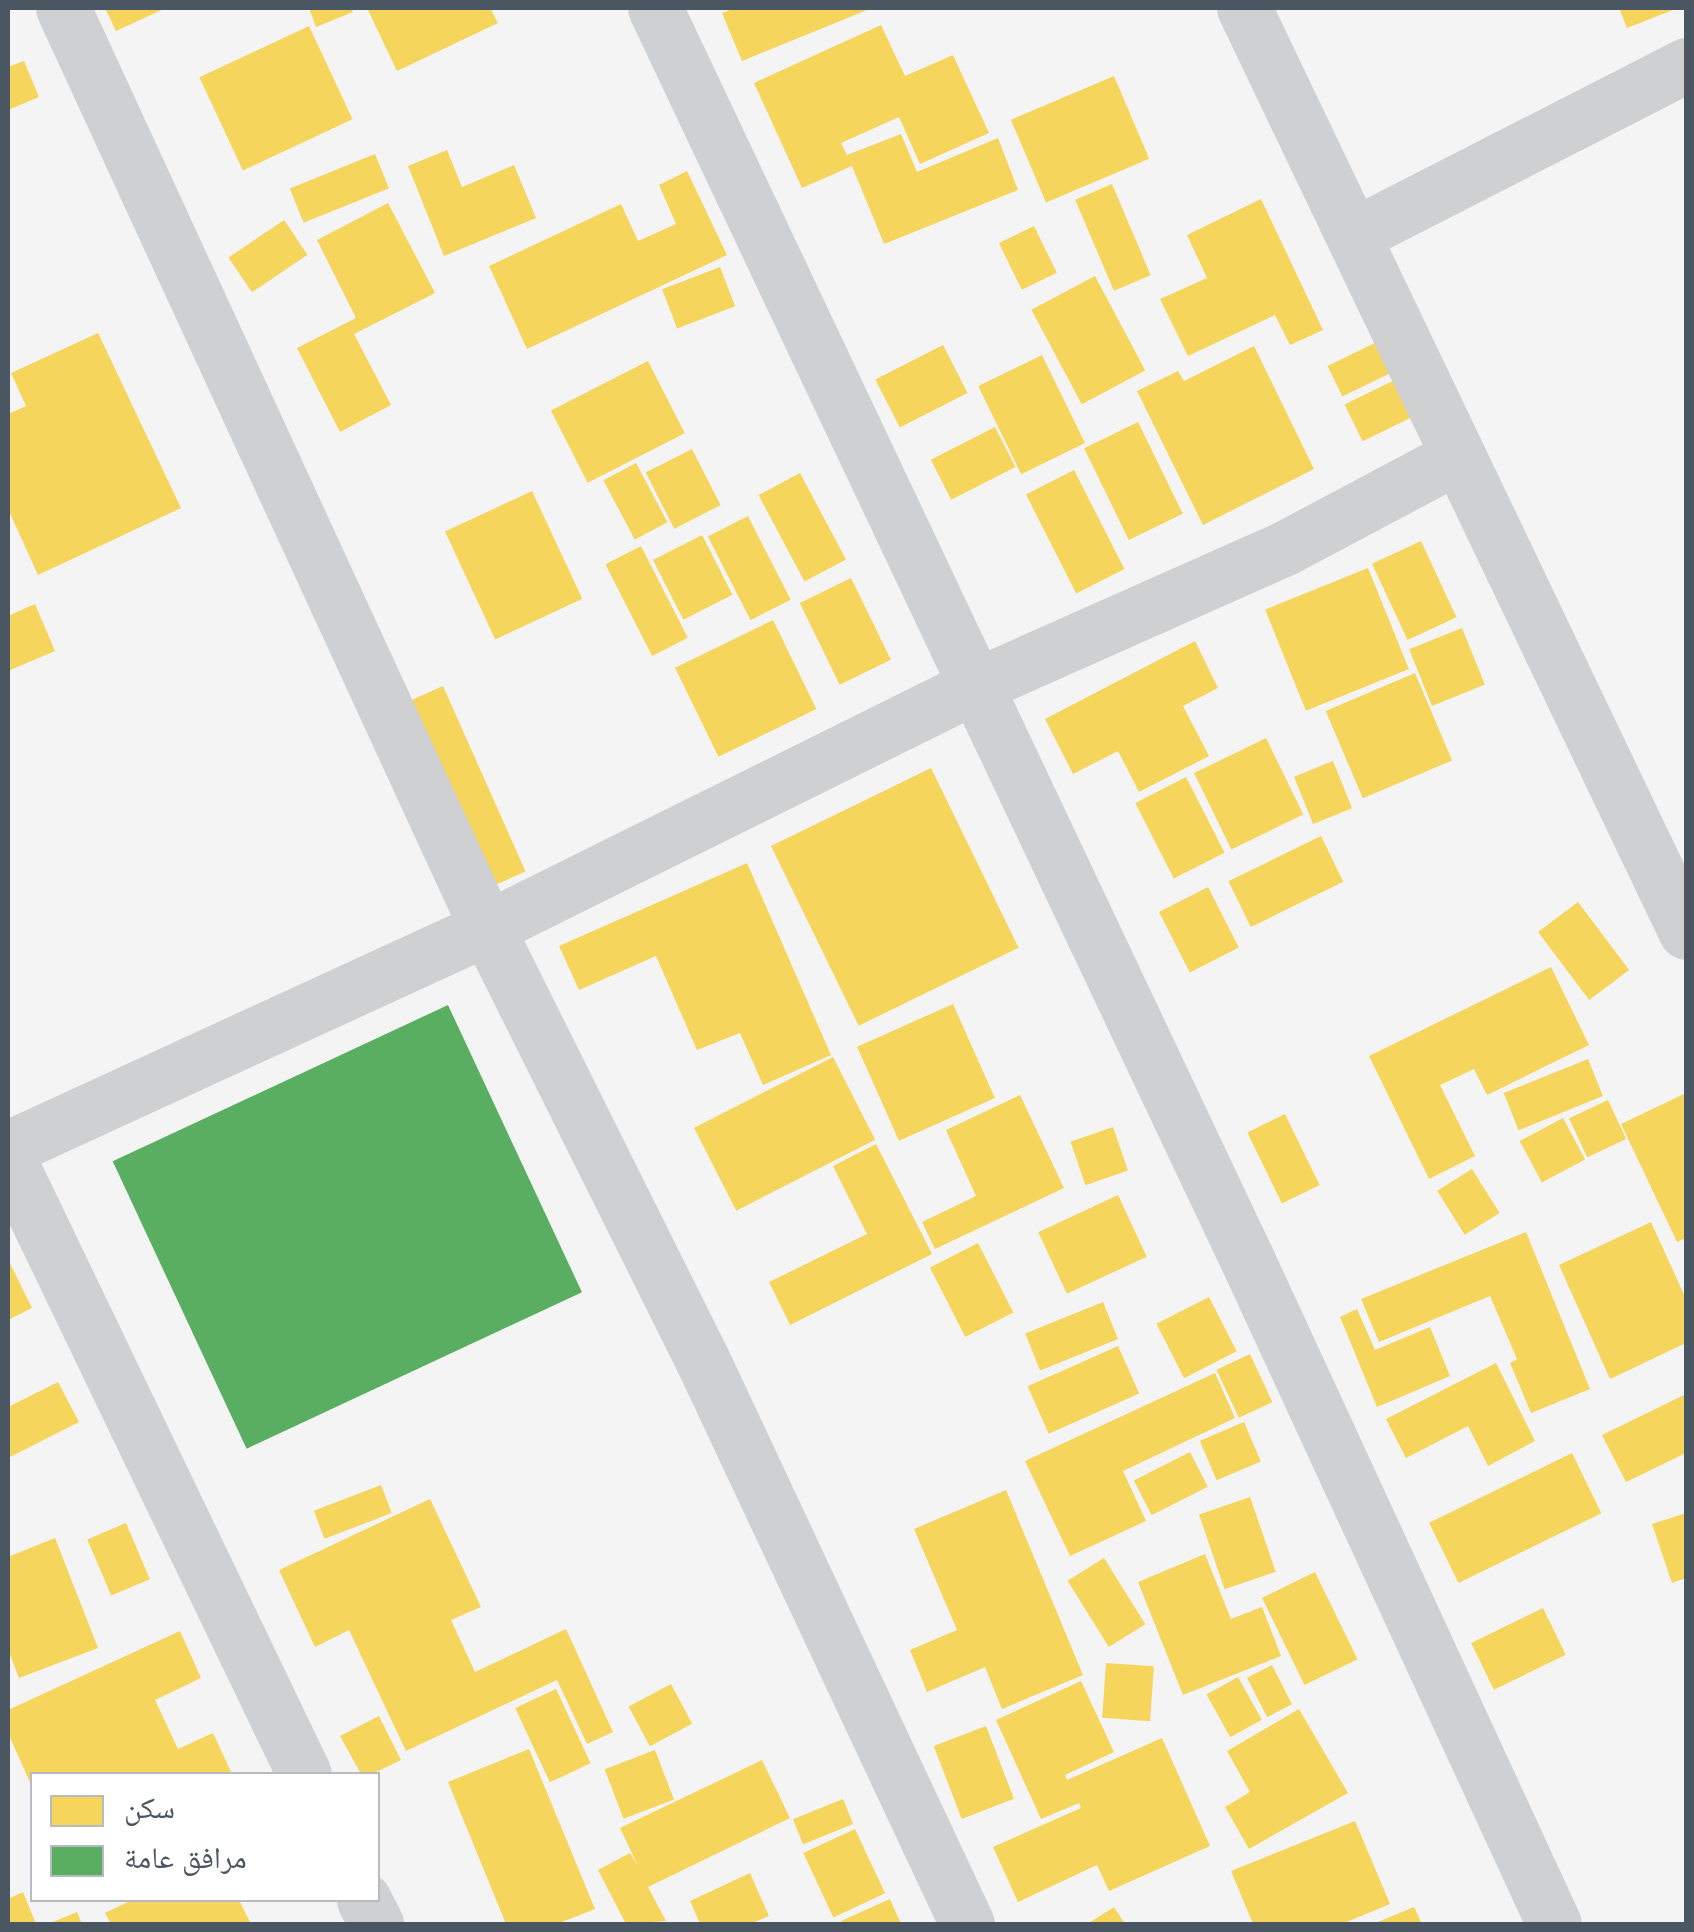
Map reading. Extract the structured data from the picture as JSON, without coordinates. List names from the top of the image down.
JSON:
{
  "legend": ["سكن", "مرافق عامة"]
}
